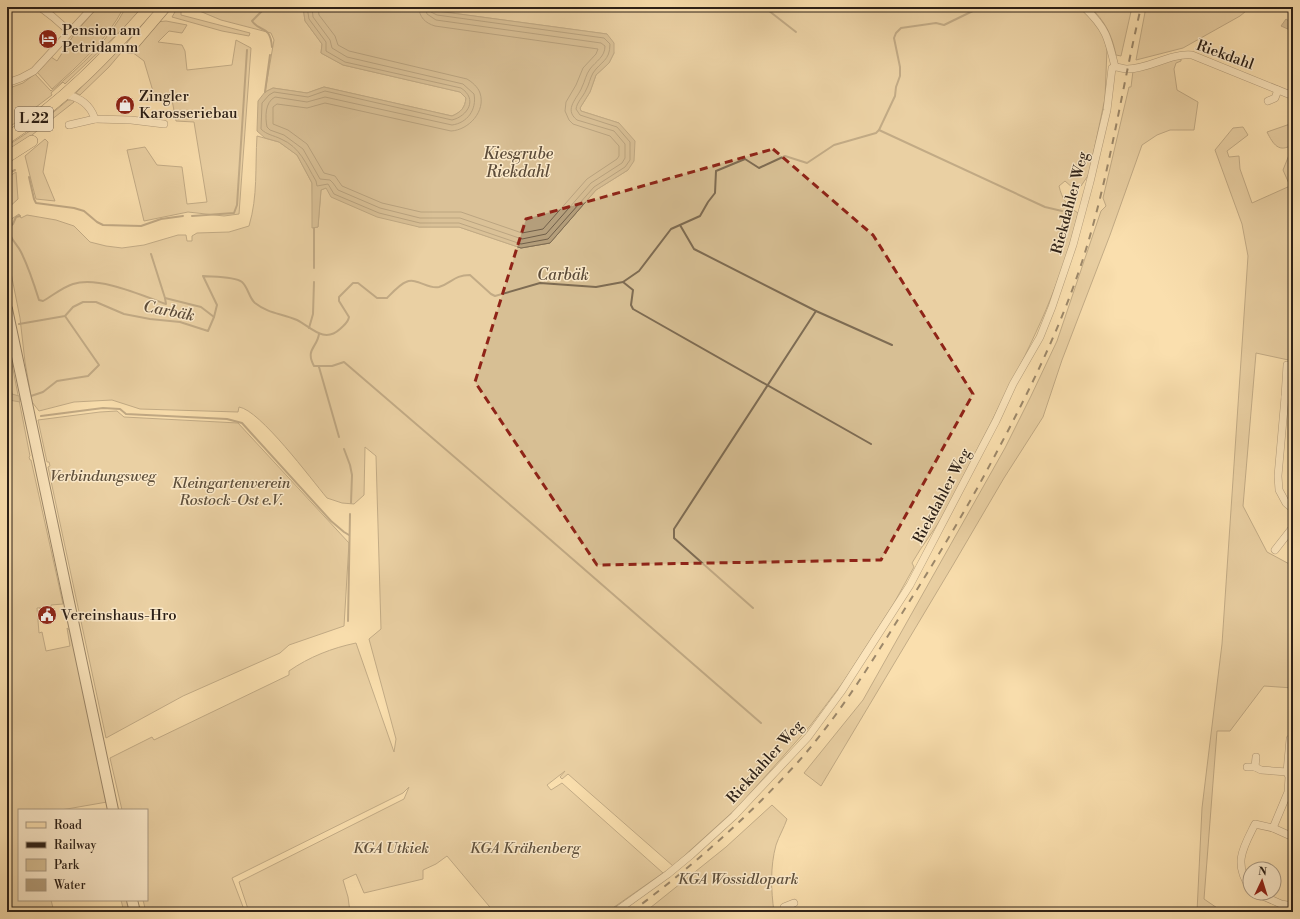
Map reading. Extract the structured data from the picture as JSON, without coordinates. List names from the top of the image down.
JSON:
{
  "streets": {
    "main road": ["L 22"],
    "street": ["Riekdahl", "Riekdahler Weg"]
  },
  "crossings": [
    ["Riekdahl", "Riekdahler Weg"]
  ],
  "water": ["Kiesgrube Riekdahl", "Carbäk"],
  "parks": [
    "Verbindungsweg",
    "Kleingartenverein Rostock-Ost e.V.",
    "KGA Utkiek",
    "KGA Krähenberg",
    "KGA Wossidlopark"
  ],
  "places": {
    "hotel": ["Pension am Petridamm"],
    "shop": ["Zingler Karosseriebau"],
    "public building": ["Vereinshaus-Hro"]
  },
  "legend": [
    "Road",
    "Railway",
    "Park",
    "Water"
  ],
  "north": "top"
}
